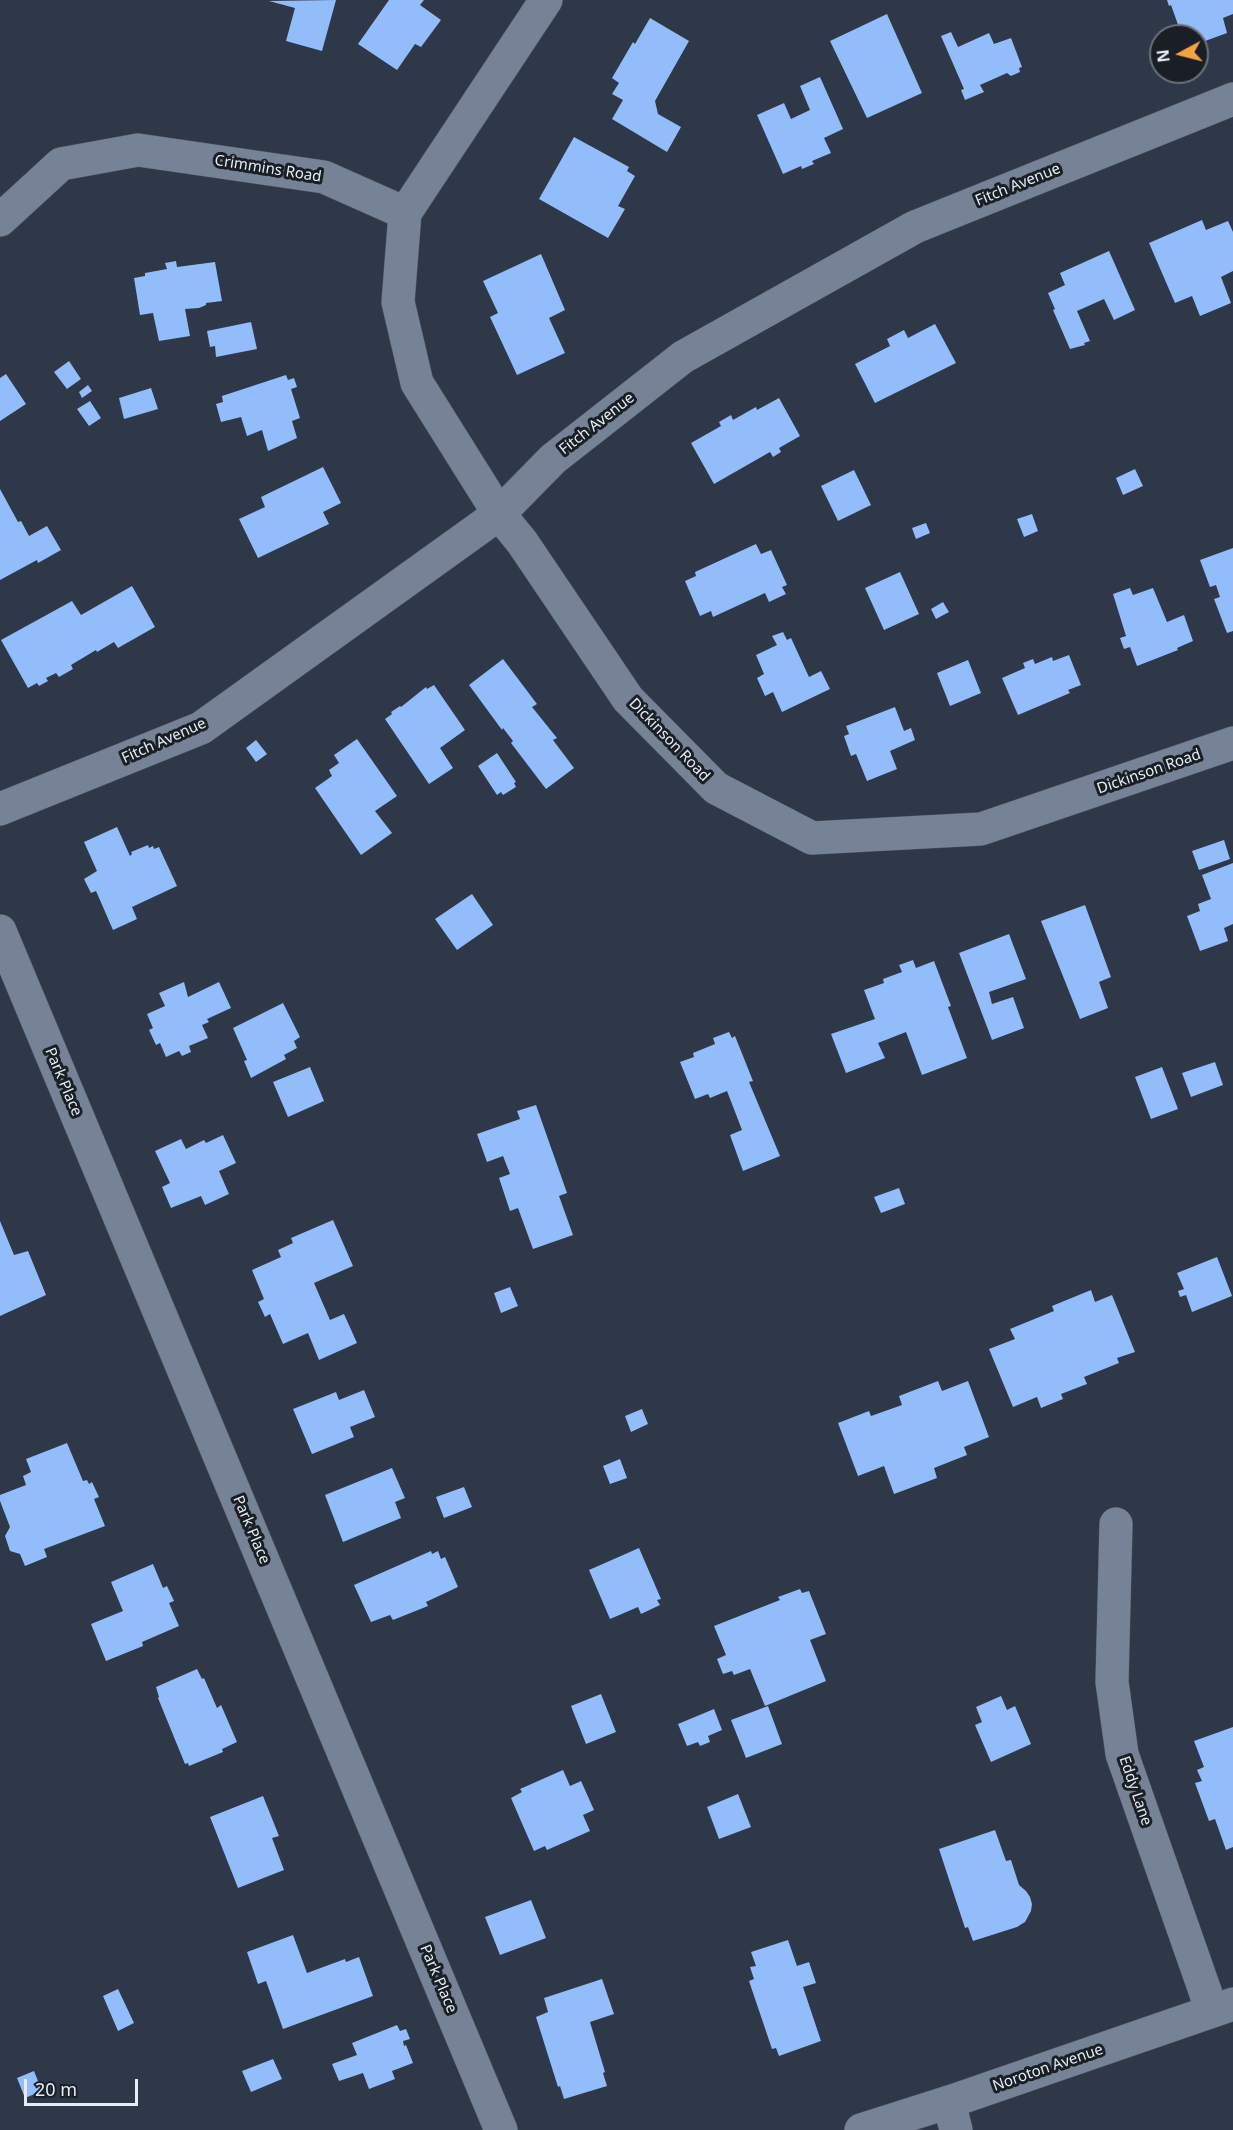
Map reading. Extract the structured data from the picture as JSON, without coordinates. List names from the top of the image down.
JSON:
{
  "streets": {
    "street": [
      "Crimmins Road",
      "Fitch Avenue",
      "Dickinson Road",
      "Park Place",
      "Eddy Lane",
      "Noroton Avenue"
    ]
  },
  "crossings": [
    ["Crimmins Road", "Dickinson Road"],
    ["Fitch Avenue", "Dickinson Road"],
    ["Eddy Lane", "Noroton Avenue"]
  ],
  "scale_bar": "20 m",
  "north": "left"
}
